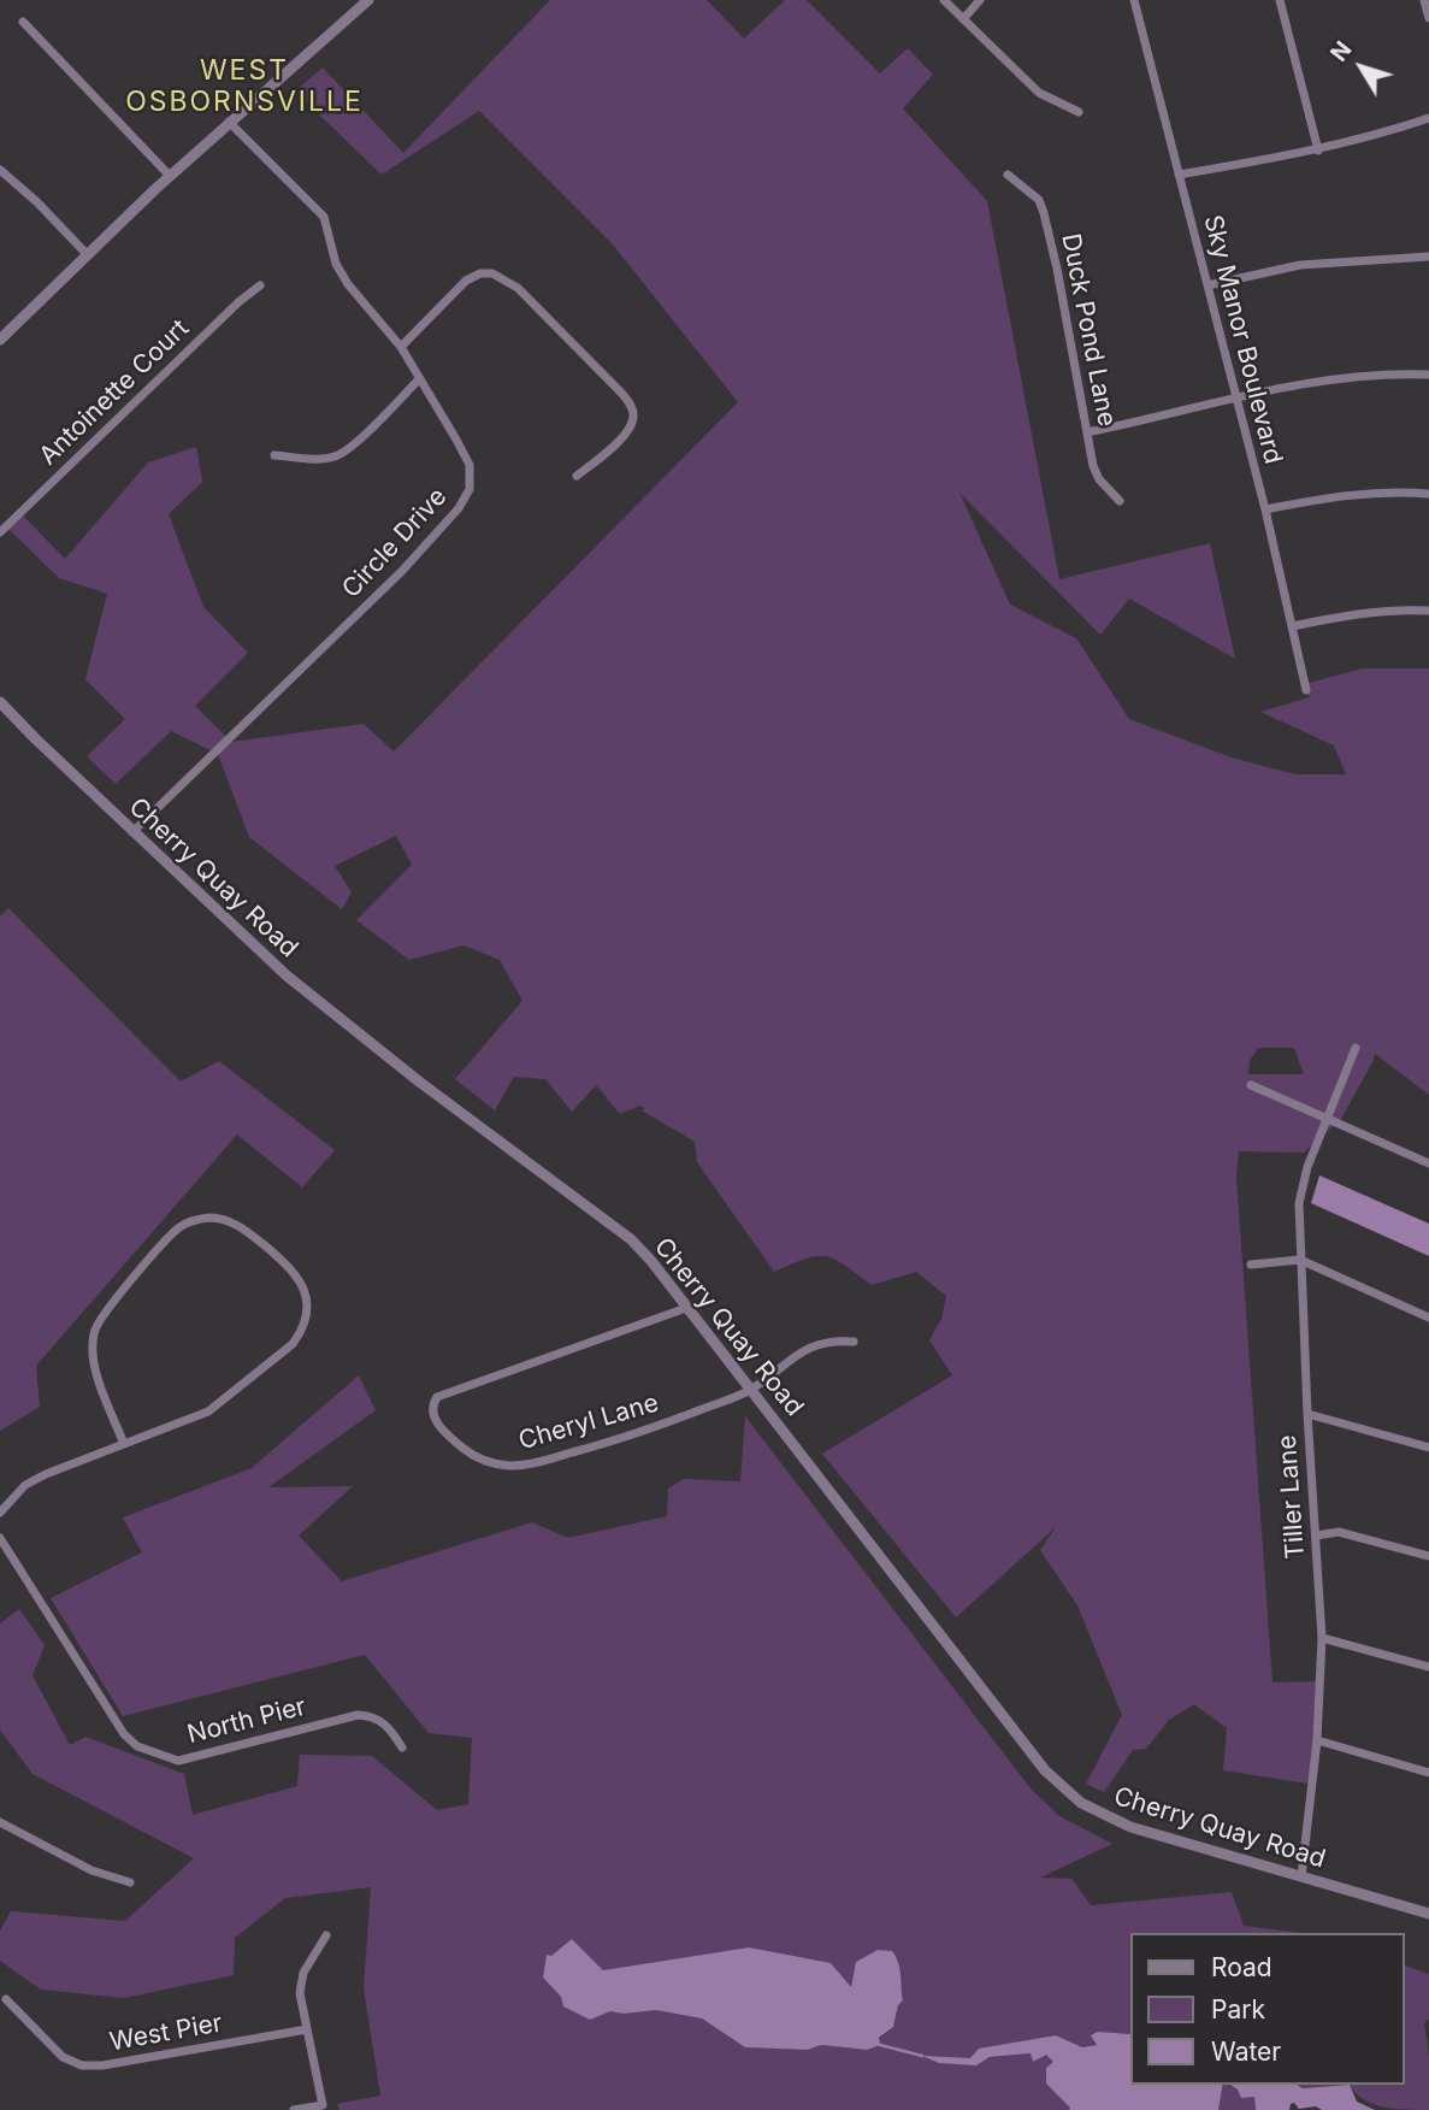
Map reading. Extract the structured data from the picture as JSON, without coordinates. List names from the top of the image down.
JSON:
{
  "streets": {
    "street": [
      "Duck Pond Lane",
      "Sky Manor Boulevard",
      "Antoinette Court",
      "Circle Drive",
      "Cherry Quay Road",
      "Cheryl Lane",
      "Tiller Lane",
      "North Pier",
      "West Pier"
    ]
  },
  "crossings": [
    ["Circle Drive", "Cherry Quay Road"],
    ["Cherry Quay Road", "Cheryl Lane"],
    ["Cherry Quay Road", "Tiller Lane"]
  ],
  "districts": ["WEST OSBORNSVILLE"],
  "legend": ["Road", "Park", "Water"],
  "north": "top left"
}
